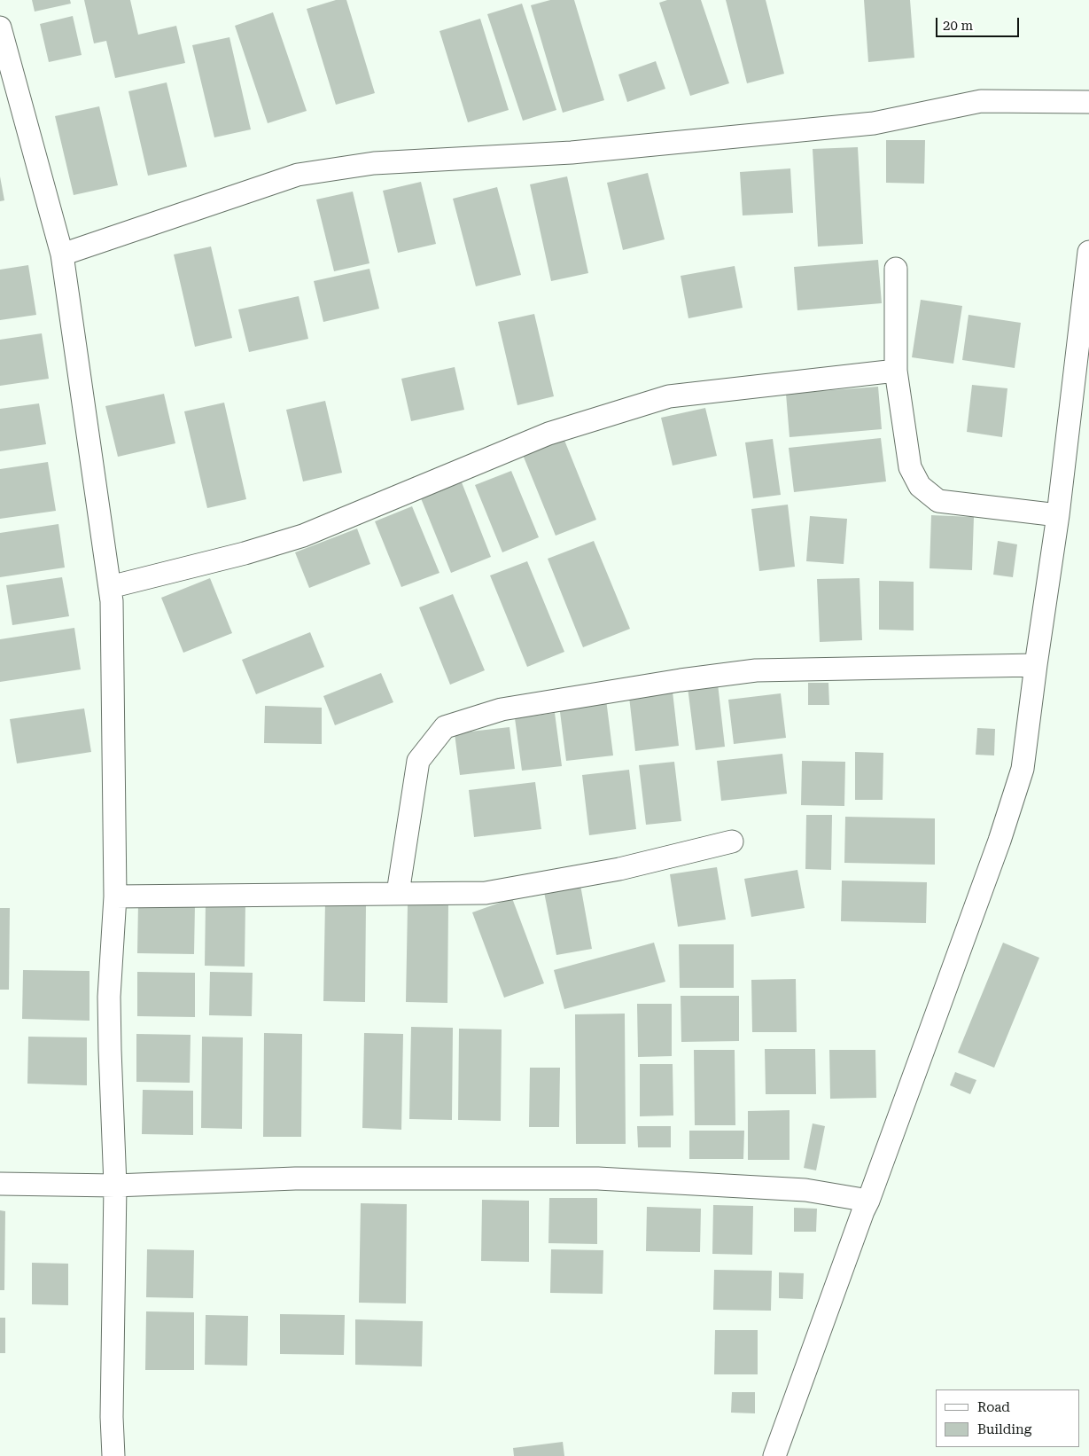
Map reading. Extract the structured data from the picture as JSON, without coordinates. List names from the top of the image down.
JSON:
{
  "legend": ["Road", "Building"],
  "scale_bar": "20 m"
}
